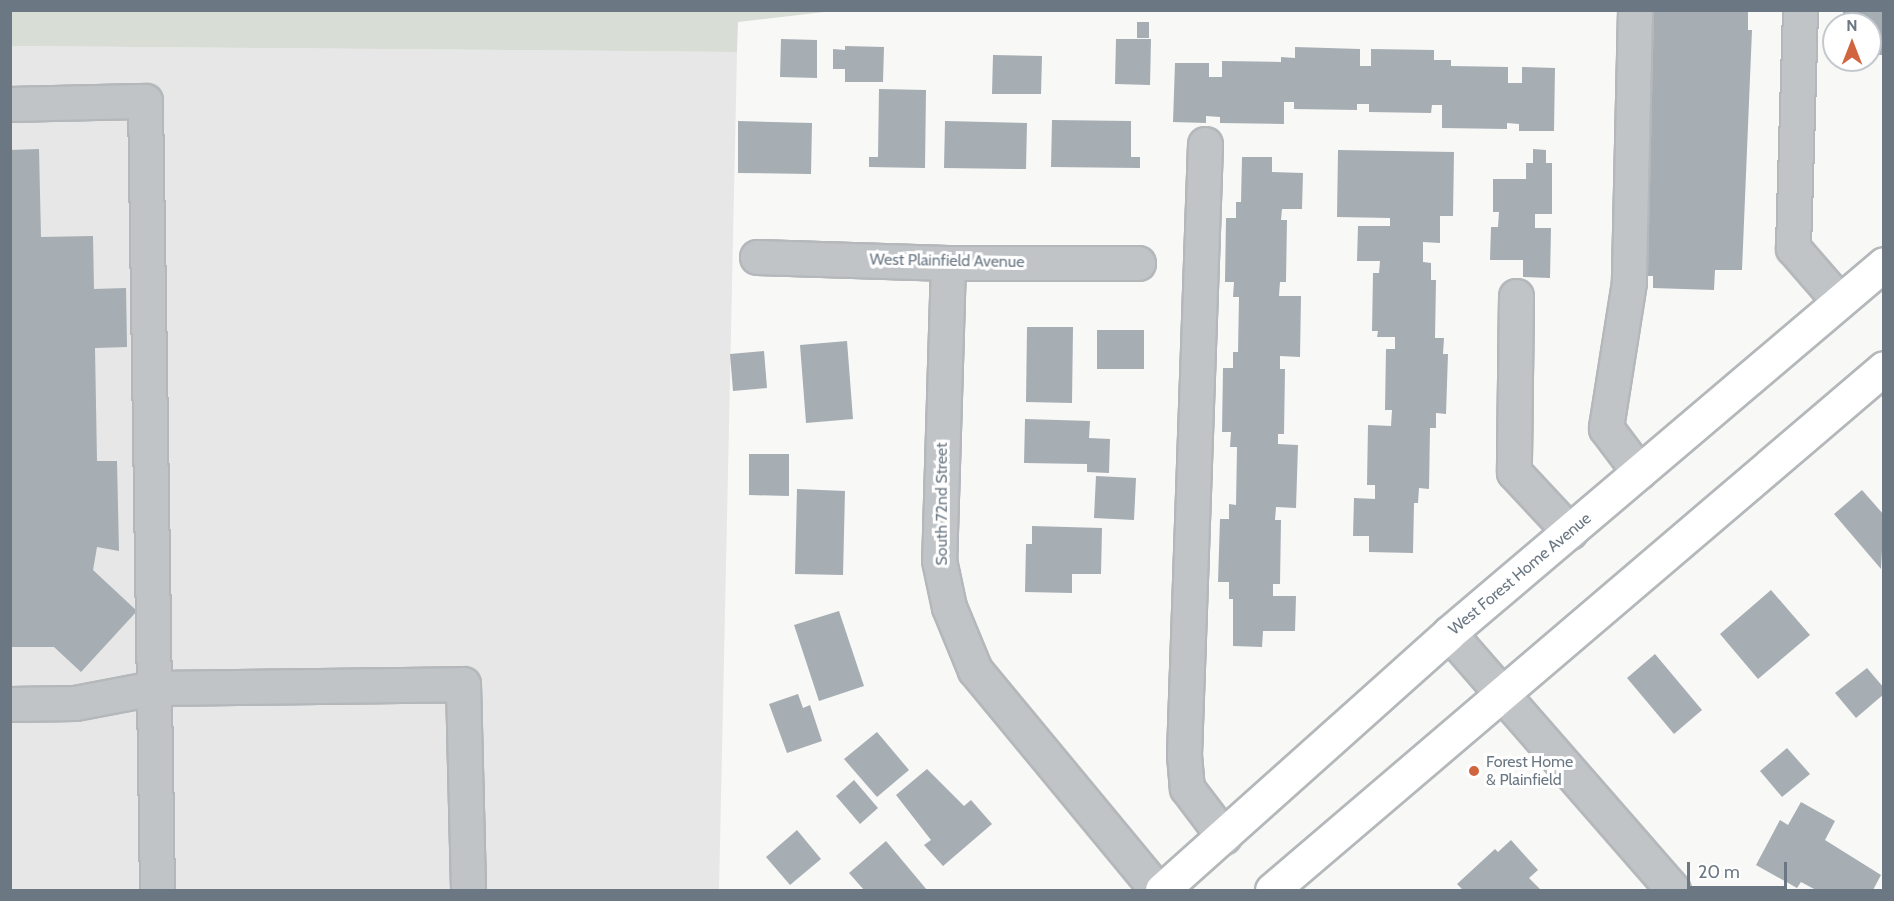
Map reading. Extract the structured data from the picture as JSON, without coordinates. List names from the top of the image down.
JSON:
{
  "streets": {
    "main road": ["West Forest Home Avenue"],
    "street": ["West Plainfield Avenue", "South 72nd Street"]
  },
  "crossings": [
    ["West Plainfield Avenue", "South 72nd Street"]
  ],
  "places": ["Forest Home & Plainfield"],
  "scale_bar": "20 m",
  "north": "top"
}
